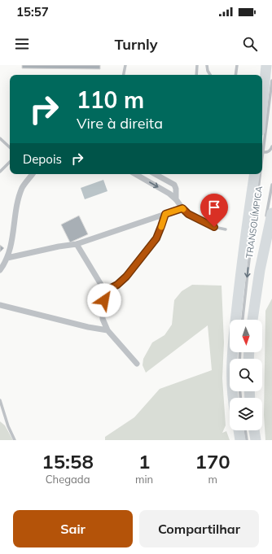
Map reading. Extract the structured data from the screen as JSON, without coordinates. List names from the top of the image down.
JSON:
{
  "streets": {
    "highway": ["TRANSOLÍMPICA"]
  },
  "north": "bottom",
  "page": {
    "status": "15:57",
    "header": "Turnly",
    "turn": ["110 m", "Vire à direita"],
    "then": "Depois",
    "eta": [
      "15:58",
      "Chegada",
      "1",
      "min",
      "170",
      "m"
    ],
    "buttons": ["Sair", "Compartilhar"]
  }
}
